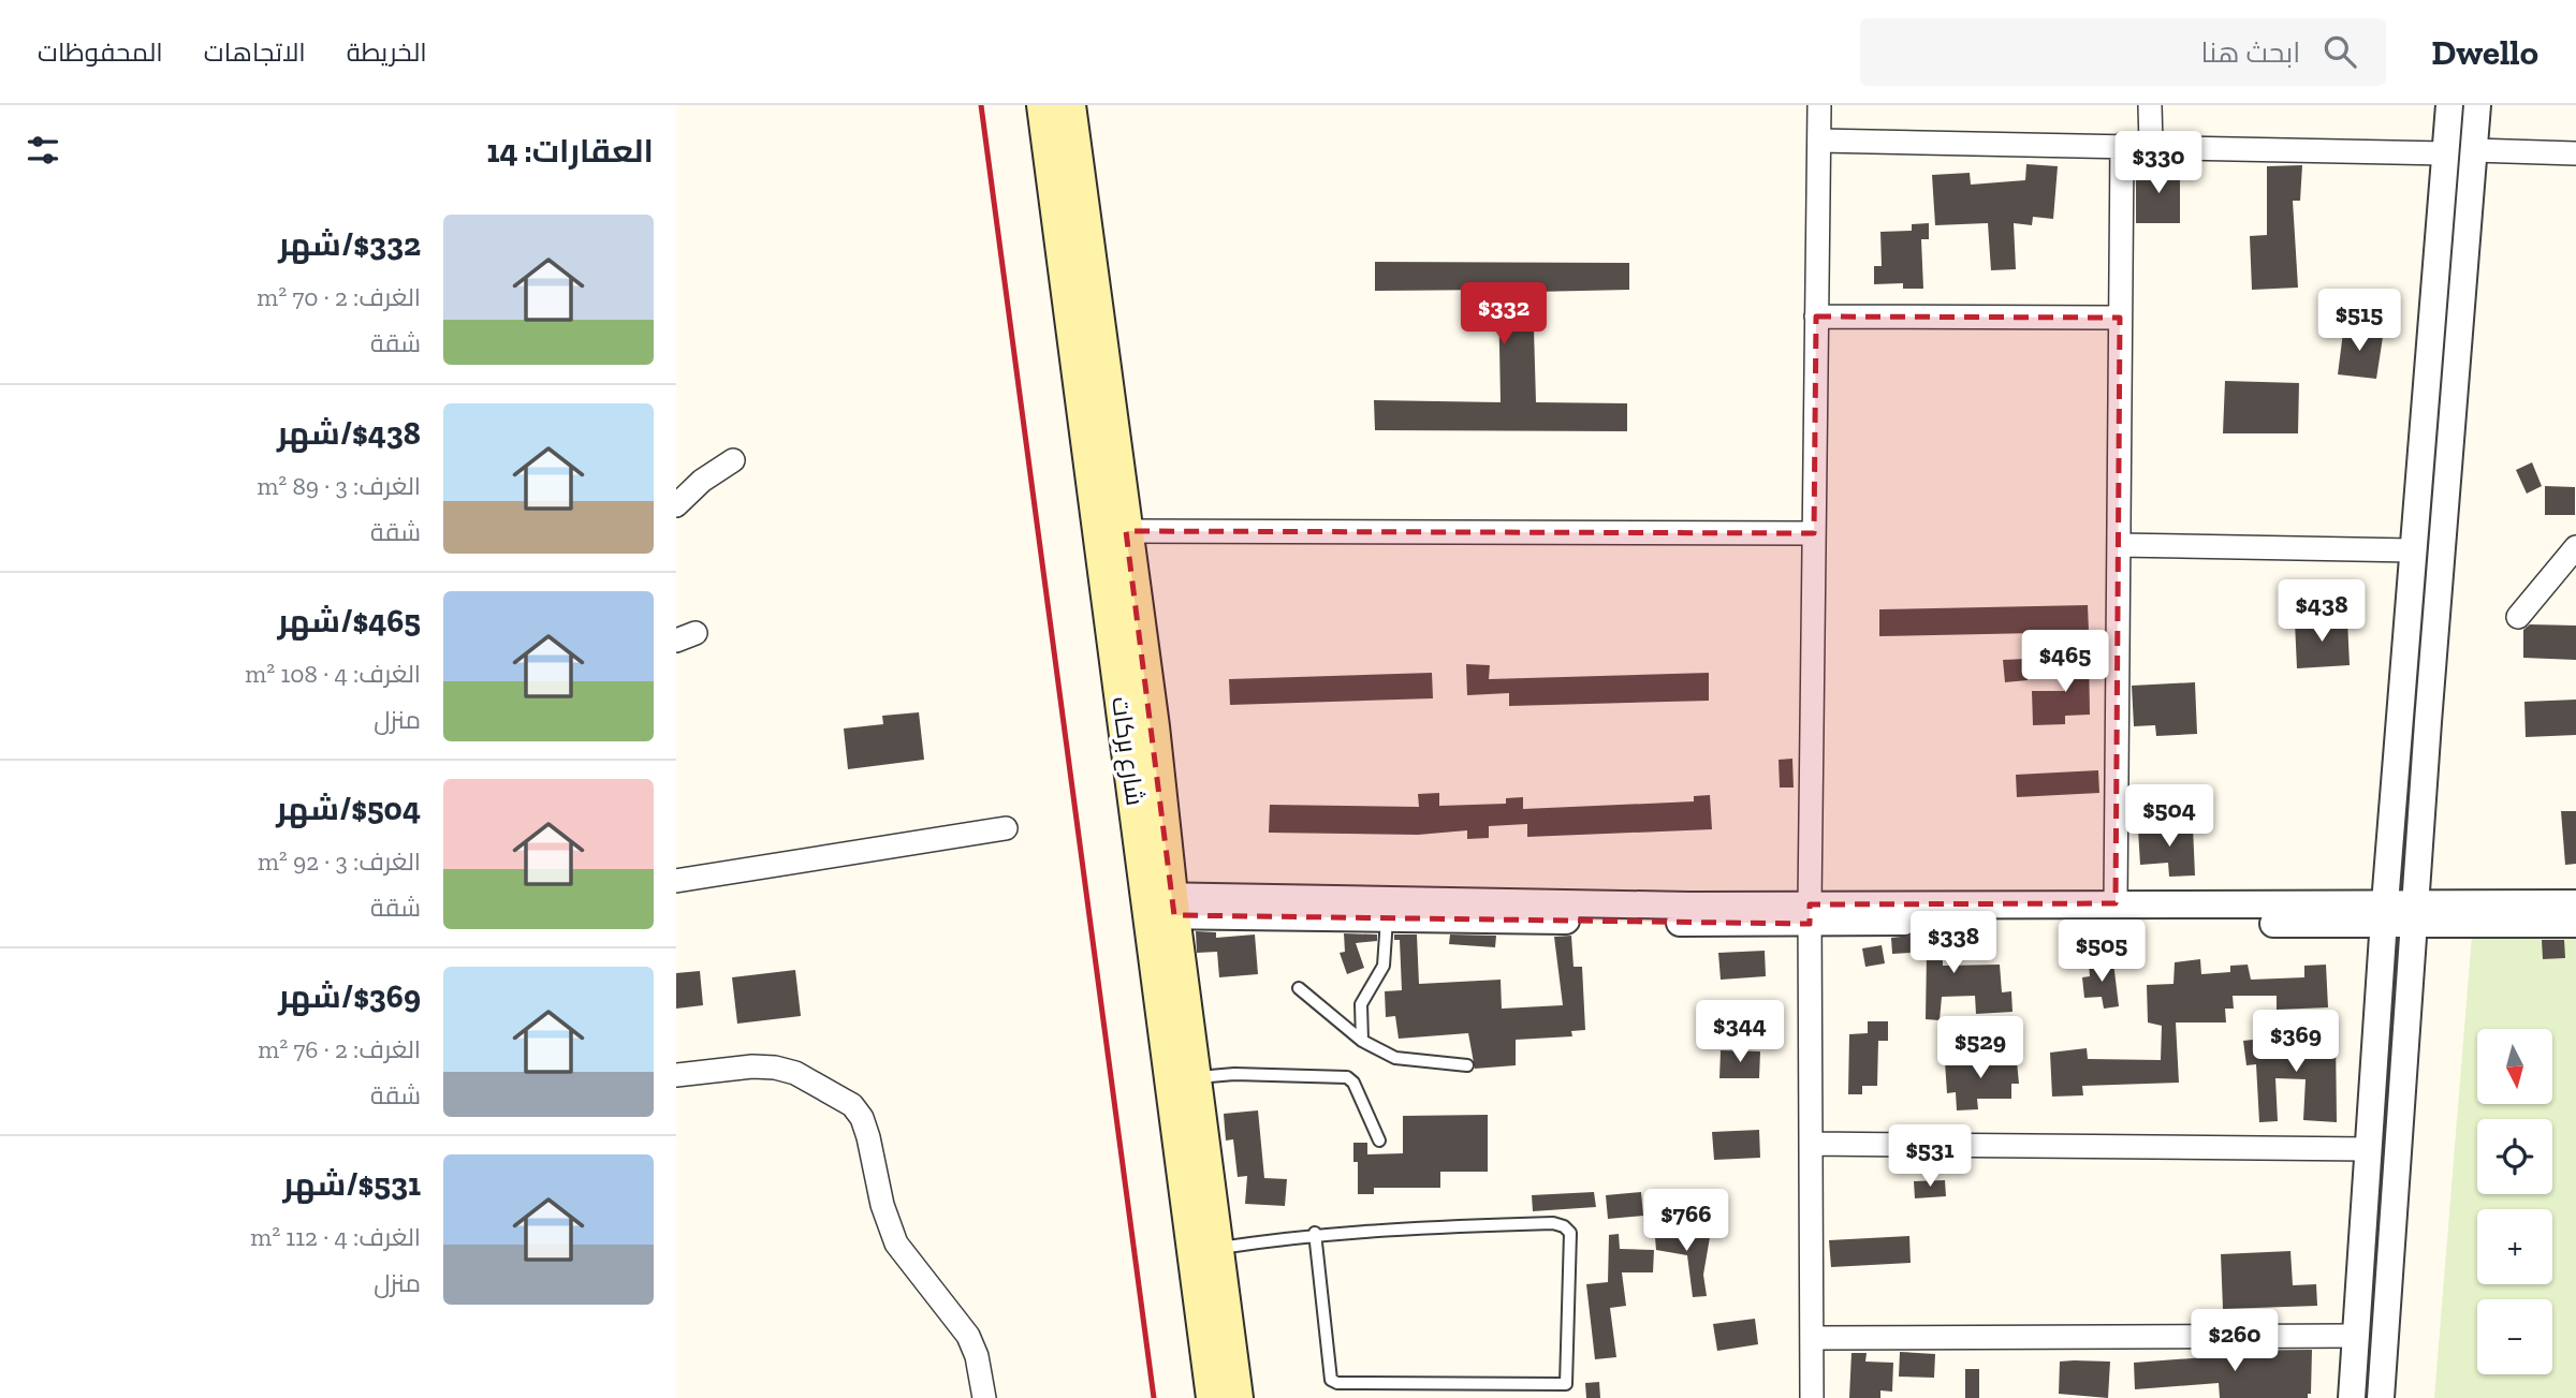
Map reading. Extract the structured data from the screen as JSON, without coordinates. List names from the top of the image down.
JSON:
{
  "streets": {
    "main road": ["شارع بركات"]
  },
  "north": "bottom",
  "page": {
    "header": "Dwello",
    "search": "ابحث هنا",
    "nav": ["الخريطة", "الاتجاهات", "المحفوظات"],
    "heading": "العقارات: 14",
    "price": [
      "$330",
      "$332",
      "$515",
      "$438",
      "$465",
      "$504",
      "$338",
      "$505",
      "$344",
      "$369",
      "$529",
      "$531",
      "$766",
      "$260"
    ],
    "list": [
      {
        "name": "$332/شهر",
        "note": "الغرف: 2 · 70 m² · شقة"
      },
      {
        "name": "$438/شهر",
        "note": "الغرف: 3 · 89 m² · شقة"
      },
      {
        "name": "$465/شهر",
        "note": "الغرف: 4 · 108 m² · منزل"
      },
      {
        "name": "$504/شهر",
        "note": "الغرف: 3 · 92 m² · شقة"
      },
      {
        "name": "$369/شهر",
        "note": "الغرف: 2 · 76 m² · شقة"
      },
      {
        "name": "$531/شهر",
        "note": "الغرف: 4 · 112 m² · منزل"
      }
    ],
    "map_buttons": ["+", "−"]
  }
}
